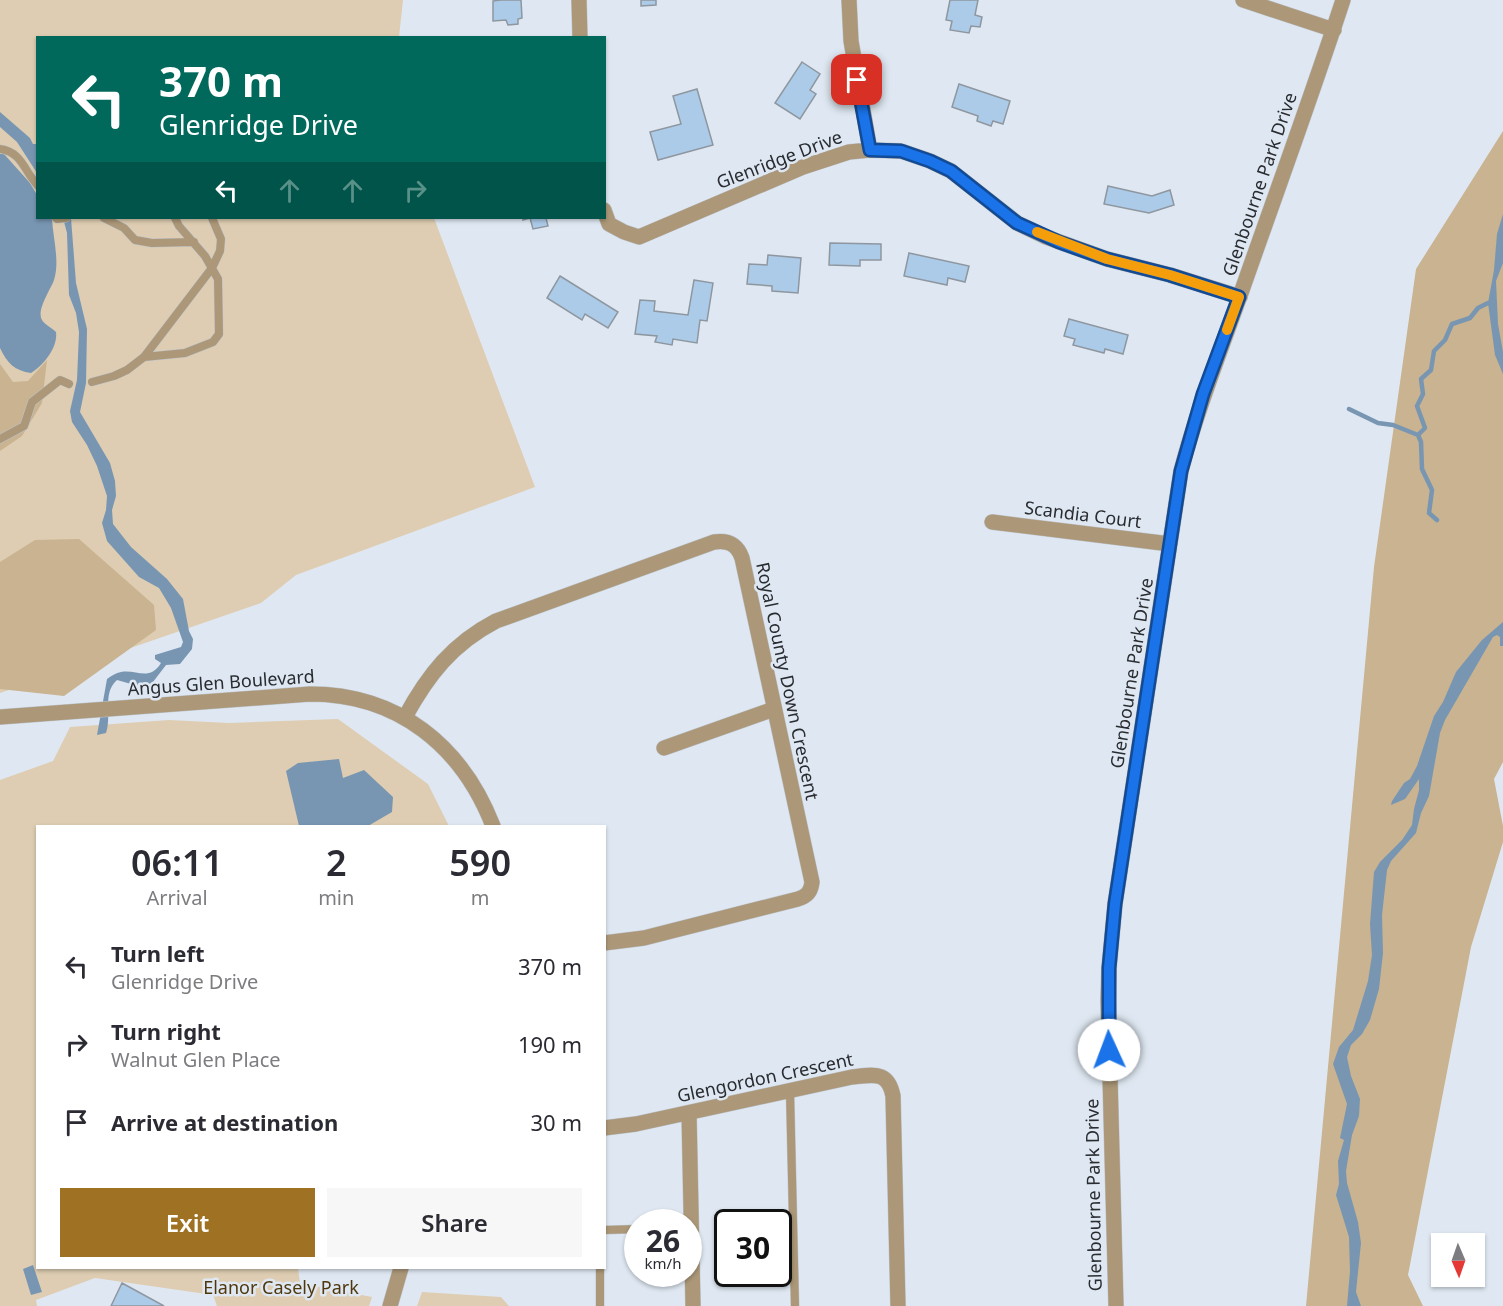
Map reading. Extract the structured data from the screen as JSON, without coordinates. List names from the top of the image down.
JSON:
{
  "streets": {
    "street": [
      "Glenridge Drive",
      "Glenbourne Park Drive",
      "Scandia Court",
      "Royal County Down Crescent",
      "Angus Glen Boulevard",
      "Glengordon Crescent"
    ]
  },
  "crossings": [
    ["Glenridge Drive", "Glenbourne Park Drive"],
    ["Glenbourne Park Drive", "Scandia Court"],
    ["Royal County Down Crescent", "Angus Glen Boulevard"]
  ],
  "parks": ["Elanor Casely Park"],
  "north": "bottom",
  "page": {
    "turn": ["370 m", "Glenridge Drive"],
    "eta": [
      "06:11",
      "Arrival",
      "2",
      "min",
      "590",
      "m"
    ],
    "list": [
      {
        "name": "Turn left",
        "note": "Glenridge Drive",
        "value": "370 m"
      },
      {
        "name": "Turn right",
        "note": "Walnut Glen Place",
        "value": "190 m"
      },
      {
        "name": "Arrive at destination",
        "value": "30 m"
      }
    ],
    "buttons": ["Exit", "Share"],
    "speed": "26 km/h",
    "limit": "30"
  }
}
